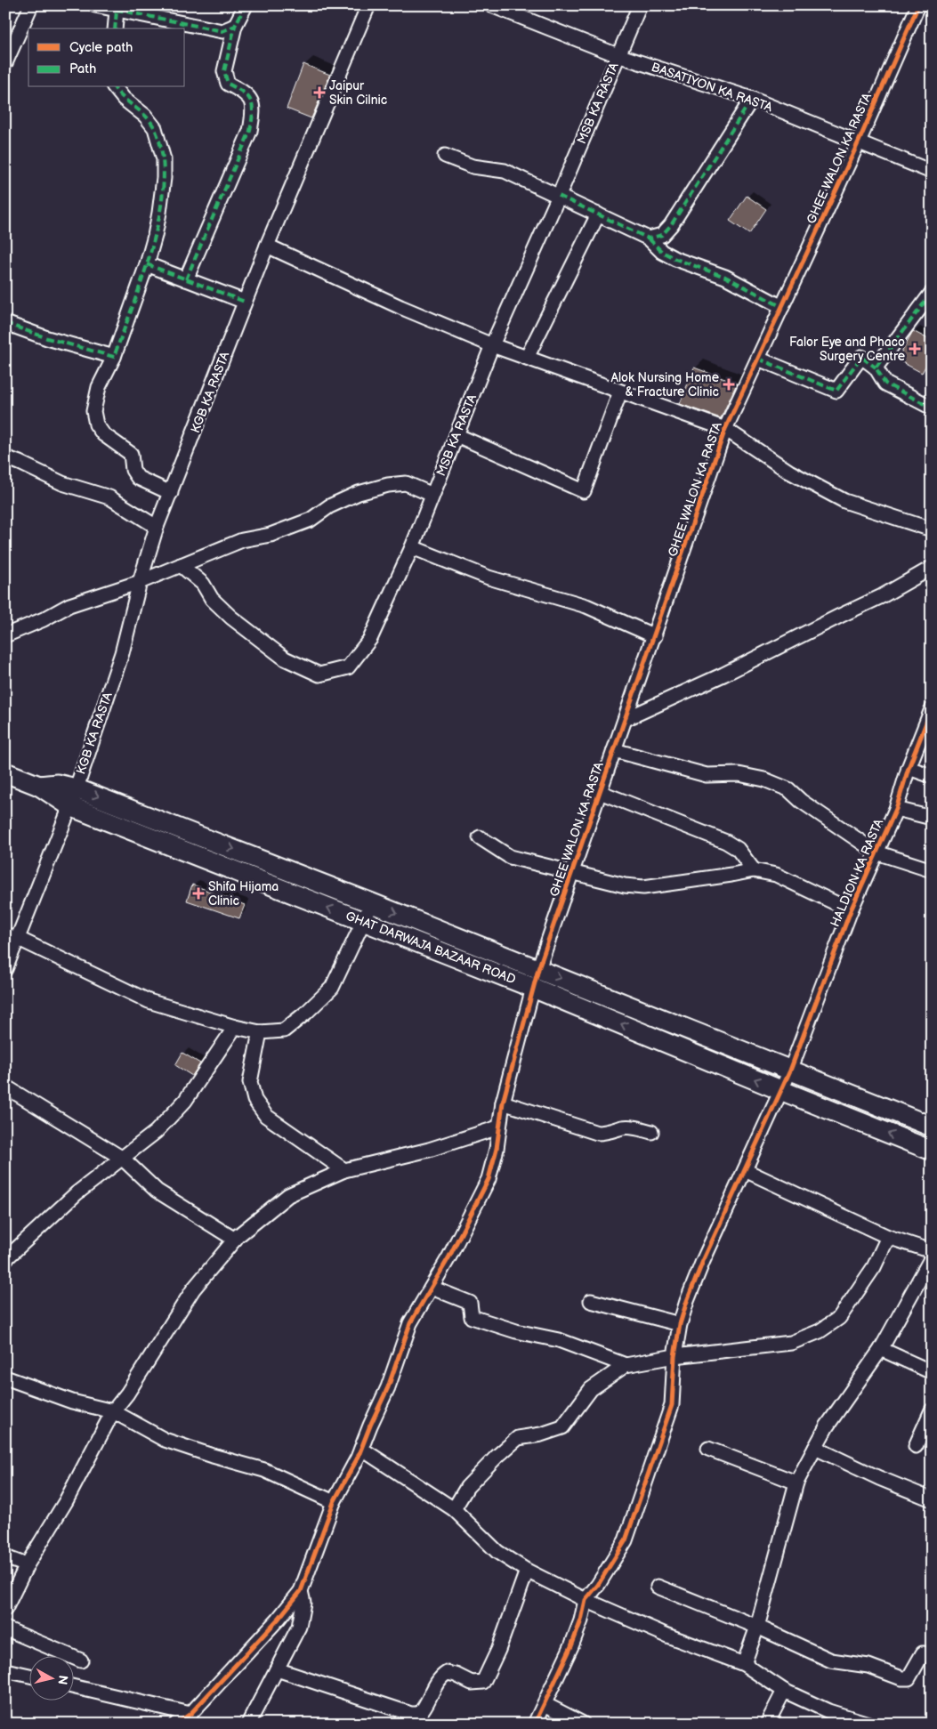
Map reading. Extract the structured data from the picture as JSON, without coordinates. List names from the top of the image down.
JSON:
{
  "streets": {
    "street": [
      "BASATIYON KA RASTA",
      "MSB KA RASTA",
      "GHEE WALON KA RASTA",
      "KGB KA RASTA",
      "HALDION KA RASTA",
      "GHAT DARWAJA BAZAAR ROAD"
    ]
  },
  "crossings": [
    ["BASATIYON KA RASTA", "MSB KA RASTA"],
    ["BASATIYON KA RASTA", "GHEE WALON KA RASTA"],
    ["GHEE WALON KA RASTA", "GHAT DARWAJA BAZAAR ROAD"],
    ["KGB KA RASTA", "GHAT DARWAJA BAZAAR ROAD"],
    ["HALDION KA RASTA", "GHAT DARWAJA BAZAAR ROAD"]
  ],
  "places": {
    "health": [
      "Jaipur Skin Cilnic",
      "Falor Eye and Phaco Surgery Centre",
      "Alok Nursing Home & Fracture Clinic",
      "Shifa Hijama Clinic"
    ]
  },
  "legend": ["Cycle path", "Path"],
  "north": "right"
}
